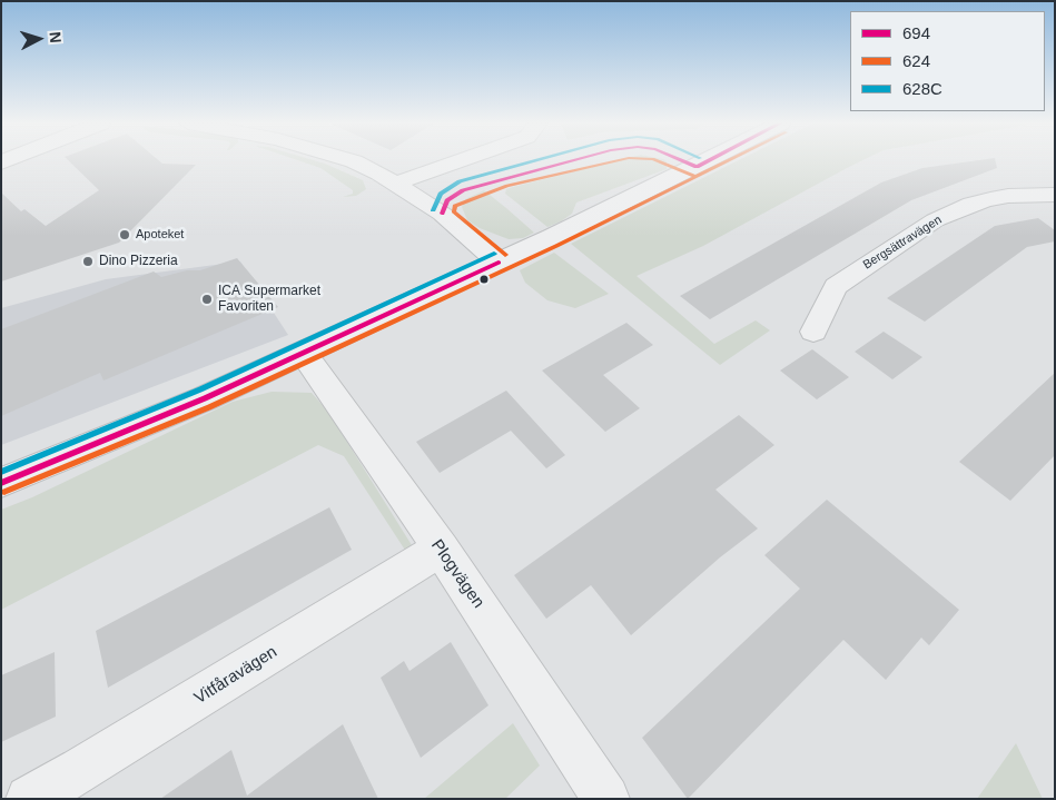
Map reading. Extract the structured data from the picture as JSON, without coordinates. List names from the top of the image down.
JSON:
{
  "streets": {
    "street": ["Bergsättravägen", "Plogvägen", "Vitfåravägen"]
  },
  "crossings": [
    ["Plogvägen", "Vitfåravägen"]
  ],
  "places": ["Apoteket", "Dino Pizzeria", "ICA Supermarket Favoriten"],
  "lines": ["transit line 694", "transit line 624", "transit line 628C"],
  "legend": ["694", "624", "628C"],
  "north": "right"
}
